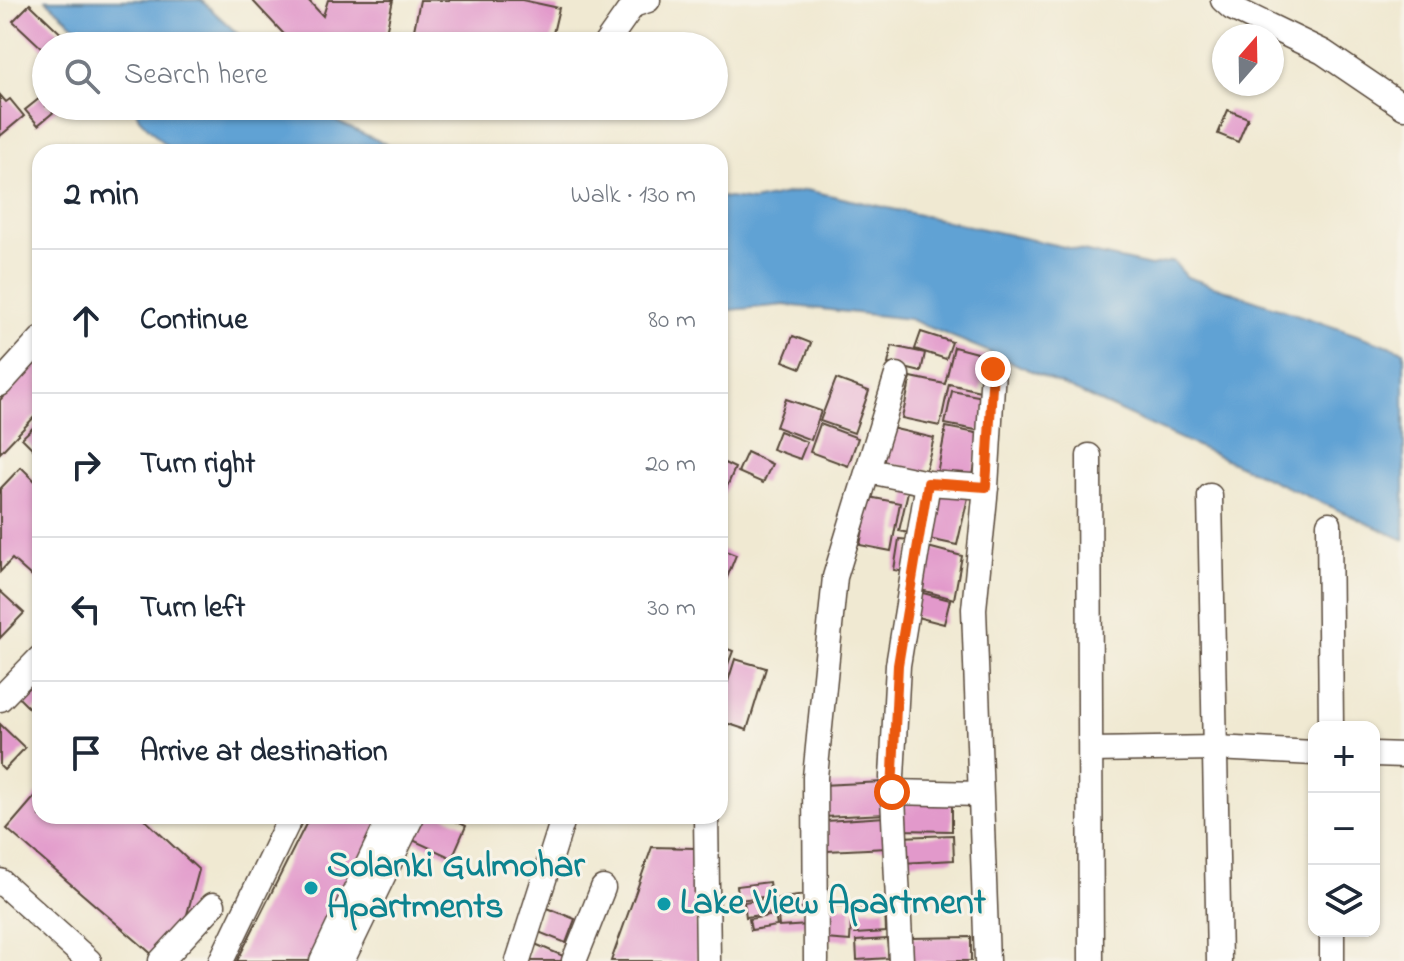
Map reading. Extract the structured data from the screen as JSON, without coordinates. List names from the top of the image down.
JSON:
{
  "places": ["Solanki Gulmohar Apartments", "Lake View Apartment"],
  "north": "top",
  "page": {
    "search": "Search here",
    "heading": ["2 min", "Walk · 130 m"],
    "list": [
      ["Continue", "80 m"],
      ["Turn right", "20 m"],
      ["Turn left", "30 m"],
      "Arrive at destination"
    ],
    "map_buttons": ["+", "−"]
  }
}
